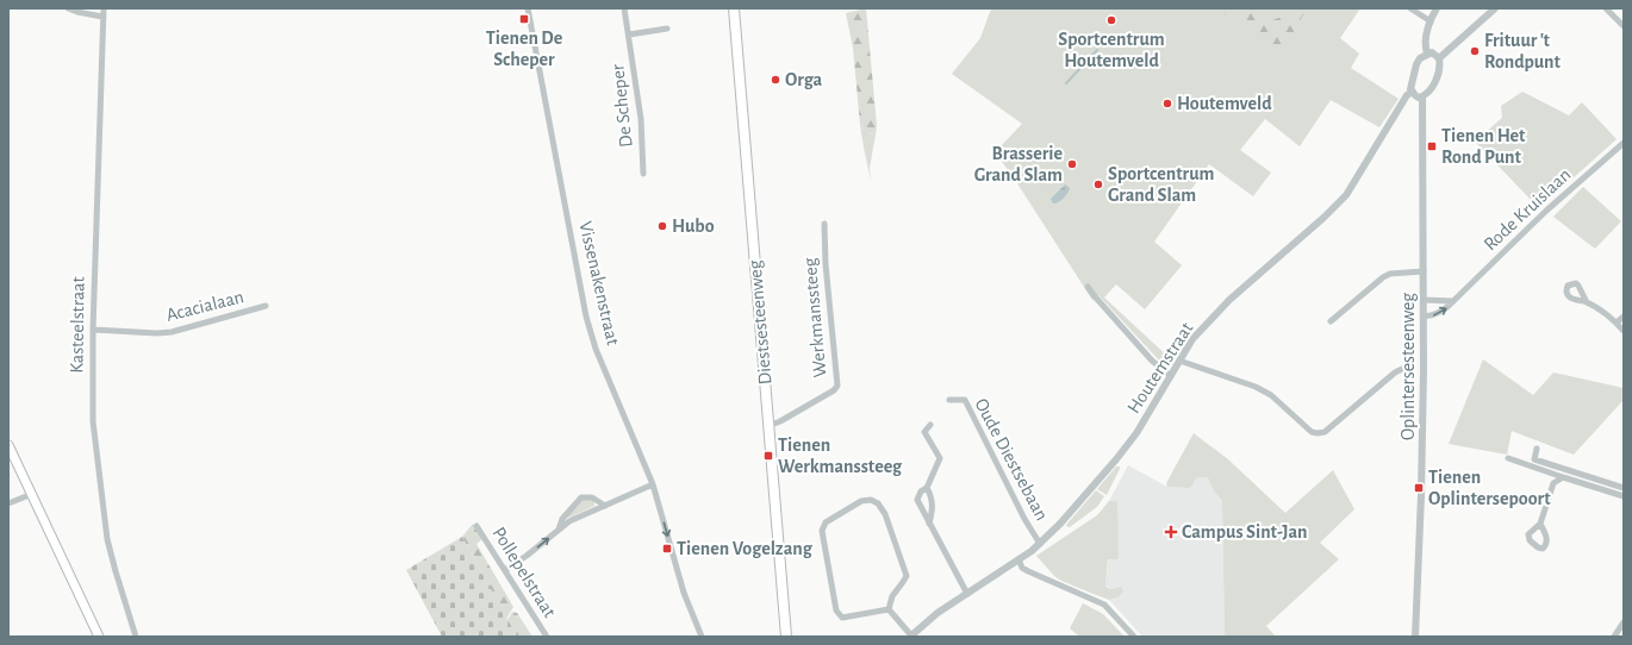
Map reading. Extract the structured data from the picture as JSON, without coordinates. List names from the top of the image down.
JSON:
{
  "streets": {
    "main road": ["Diestsesteenweg"],
    "street": [
      "De Scheper",
      "Rode Kruislaan",
      "Vissenakenstraat",
      "Acacialaan",
      "Werkmanssteeg",
      "Kasteelstraat",
      "Oplintersesteenweg",
      "Houtemstraat",
      "Oude Diestsebaan",
      "Pollepelstraat"
    ]
  },
  "crossings": [
    ["Rode Kruislaan", "Oplintersesteenweg"],
    ["Acacialaan", "Kasteelstraat"],
    ["Werkmanssteeg", "Diestsesteenweg"],
    ["Houtemstraat", "Oude Diestsebaan"]
  ],
  "places": {
    "transit": [
      "Tienen De Scheper",
      "Tienen Het Rond Punt",
      "Tienen Werkmanssteeg",
      "Tienen Oplintersepoort",
      "Tienen Vogelzang"
    ],
    "other": [
      "Sportcentrum Houtemveld",
      "Frituur 't Rondpunt",
      "Orga",
      "Houtemveld",
      "Brasserie Grand Slam",
      "Sportcentrum Grand Slam",
      "Hubo"
    ],
    "health": ["Campus Sint-Jan"]
  }
}
